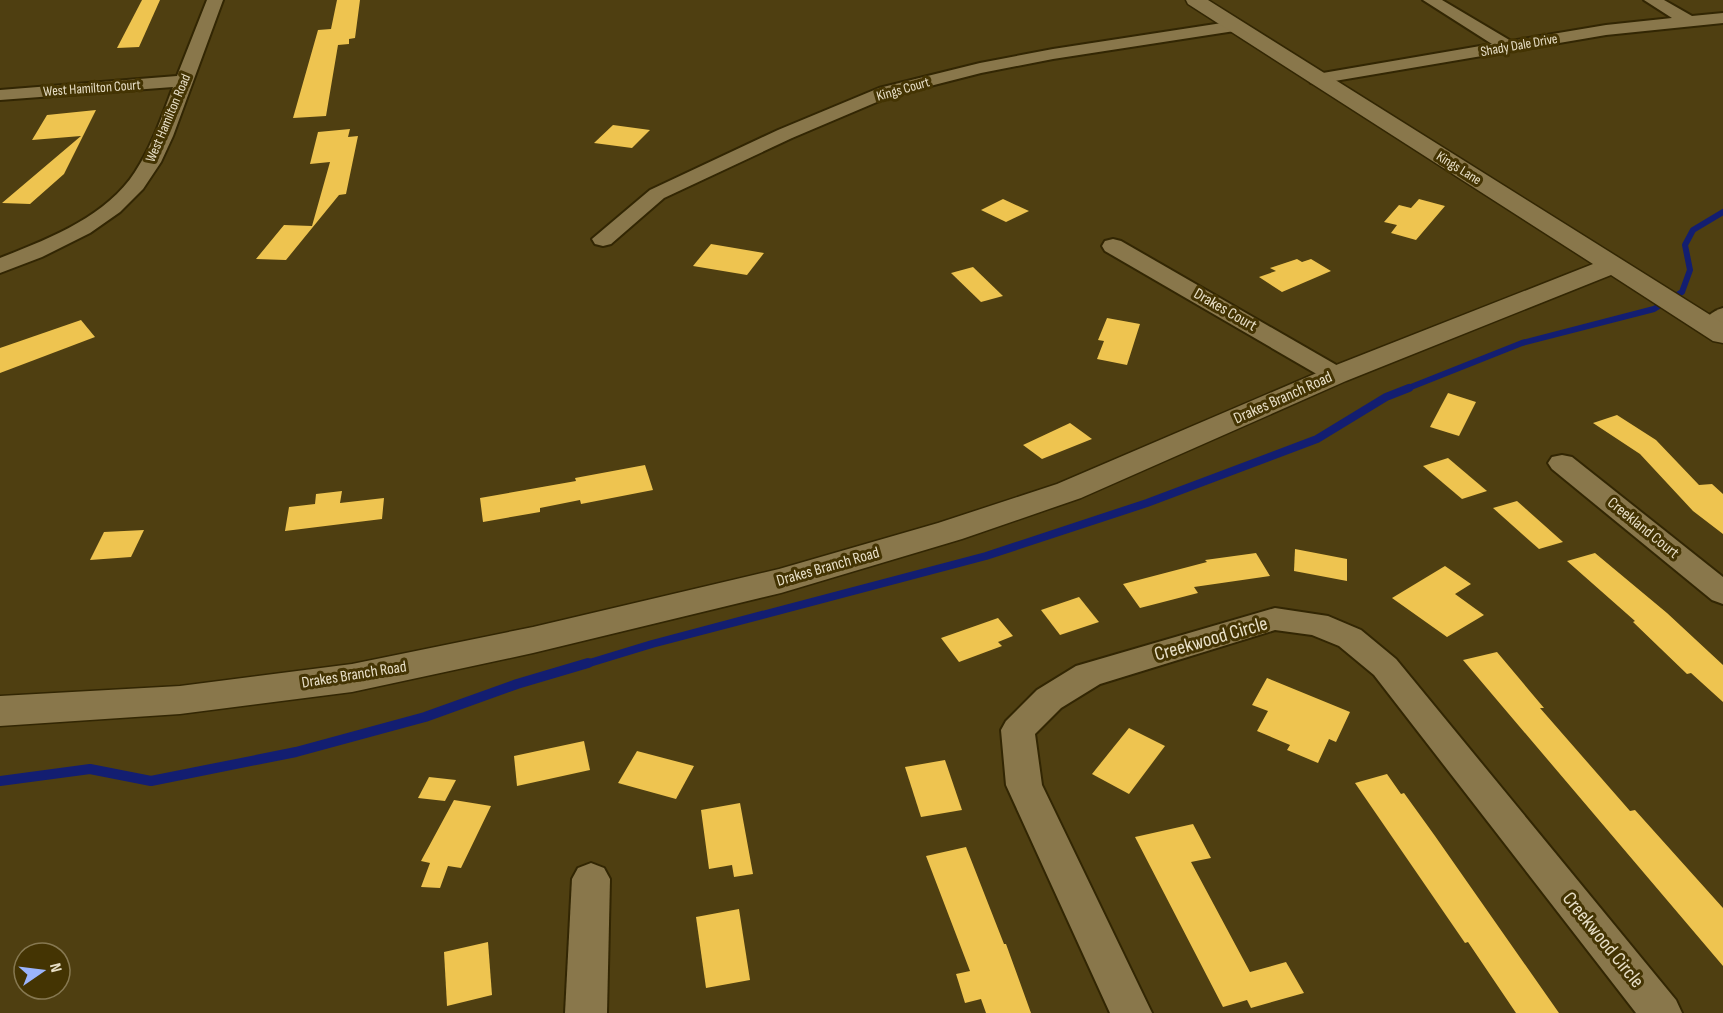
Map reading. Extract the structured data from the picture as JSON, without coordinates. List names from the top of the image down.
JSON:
{
  "streets": {
    "street": [
      "Shady Dale Drive",
      "West Hamilton Court",
      "Kings Court",
      "West Hamilton Road",
      "Kings Lane",
      "Drakes Court",
      "Drakes Branch Road",
      "Creekland Court",
      "Creekwood Circle"
    ]
  },
  "crossings": [
    ["Shady Dale Drive", "Kings Lane"],
    ["West Hamilton Court", "West Hamilton Road"],
    ["Kings Court", "Kings Lane"],
    ["Kings Lane", "Drakes Branch Road"],
    ["Drakes Court", "Drakes Branch Road"]
  ],
  "north": "right"
}
